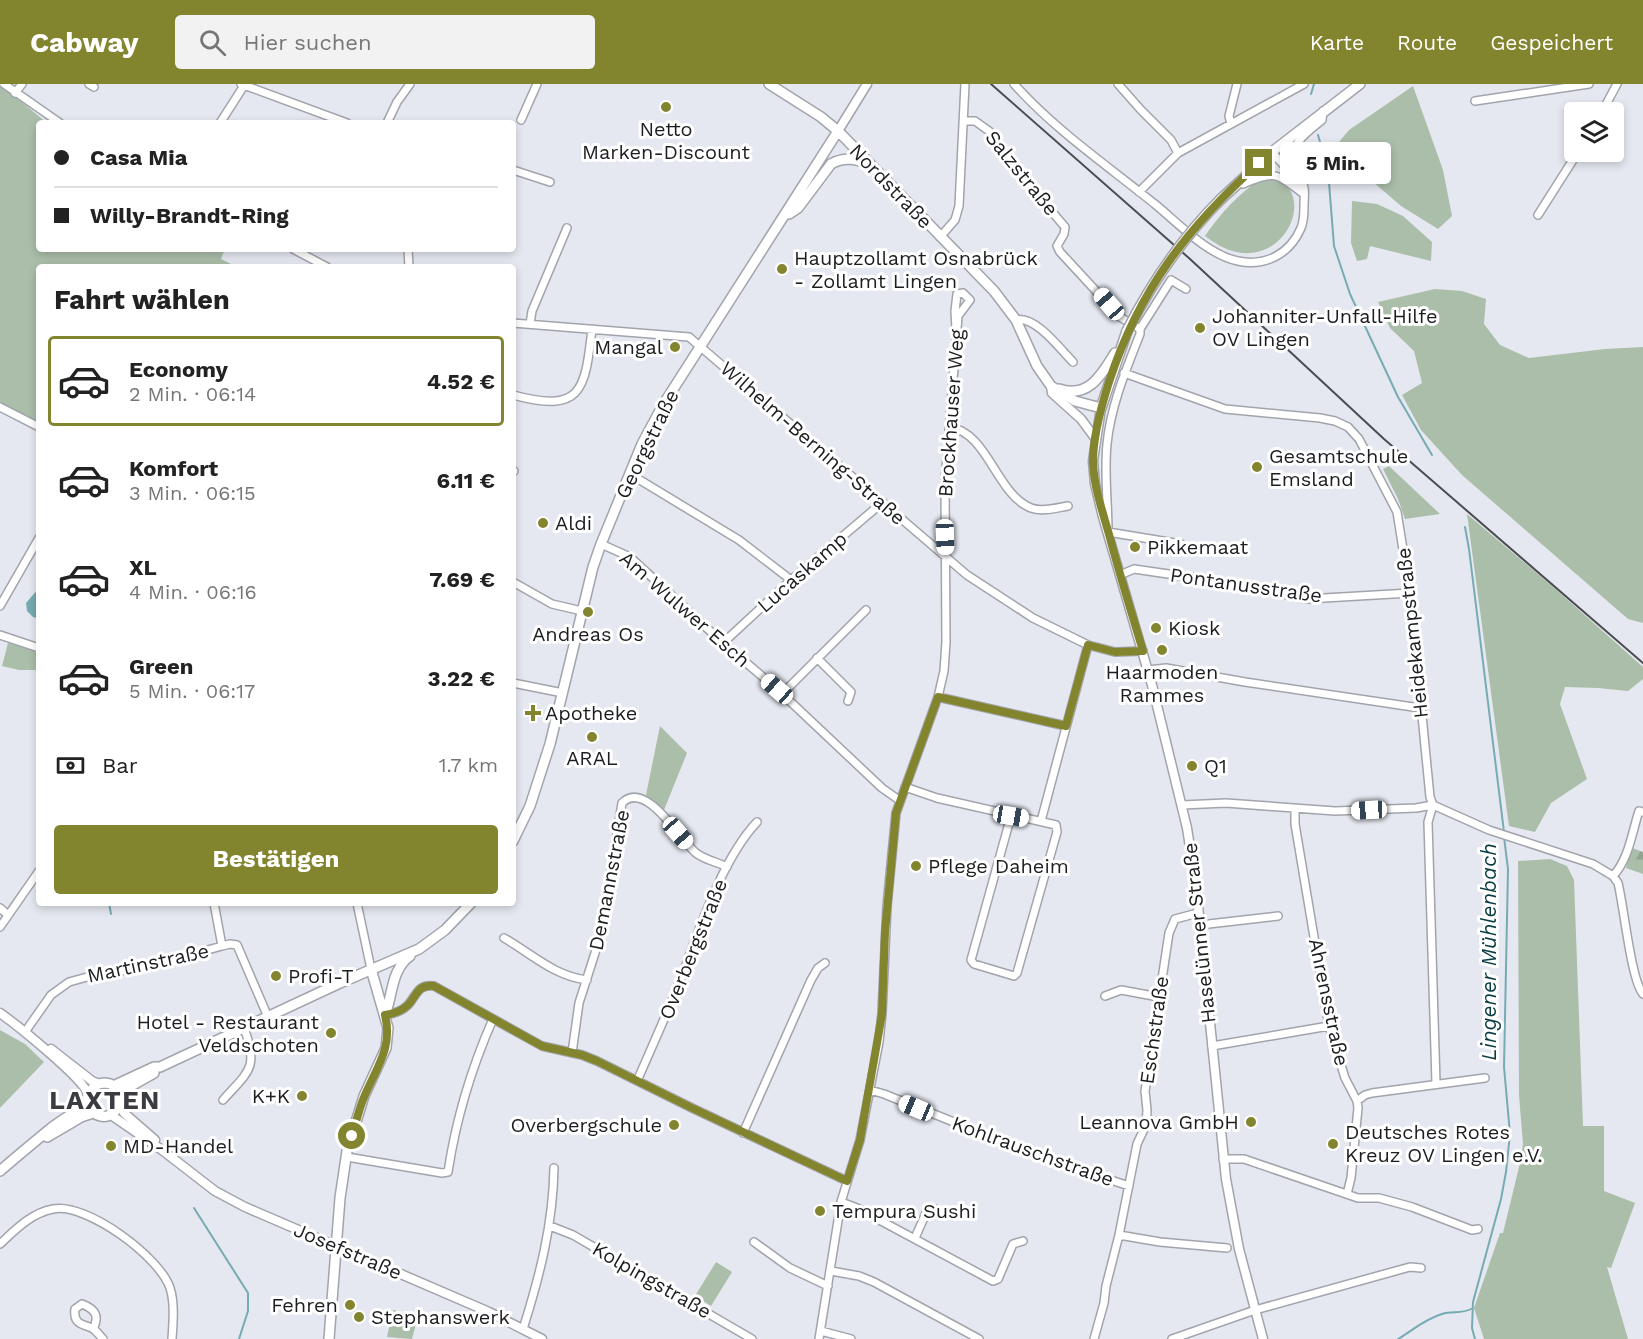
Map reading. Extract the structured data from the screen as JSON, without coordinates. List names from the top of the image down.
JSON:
{
  "streets": {
    "main road": ["Nordstraße", "Georgstraße"],
    "street": [
      "Salzstraße",
      "Brockhauser Weg",
      "Wilhelm-Berning-Straße",
      "Lucaskamp",
      "Pontanusstraße",
      "Am Wulwer Esch",
      "Heidekampstraße",
      "Demannstraße",
      "Haselünner Straße",
      "Overbergstraße",
      "Martinstraße",
      "Ahrensstraße",
      "Eschstraße",
      "Kohlrauschstraße",
      "Josefstraße",
      "Kolpingstraße"
    ]
  },
  "crossings": [
    ["Salzstraße", "Haselünner Straße"],
    ["Nordstraße", "Georgstraße"],
    ["Nordstraße", "Haselünner Straße"],
    ["Brockhauser Weg", "Wilhelm-Berning-Straße"],
    ["Brockhauser Weg", "Am Wulwer Esch"],
    ["Brockhauser Weg", "Kohlrauschstraße"],
    ["Wilhelm-Berning-Straße", "Georgstraße"],
    ["Wilhelm-Berning-Straße", "Lucaskamp"],
    ["Wilhelm-Berning-Straße", "Haselünner Straße"],
    ["Georgstraße", "Am Wulwer Esch"],
    ["Lucaskamp", "Am Wulwer Esch"],
    ["Pontanusstraße", "Heidekampstraße"],
    ["Pontanusstraße", "Haselünner Straße"],
    ["Heidekampstraße", "Haselünner Straße"],
    ["Demannstraße", "Overbergstraße"],
    ["Haselünner Straße", "Eschstraße"],
    ["Eschstraße", "Kohlrauschstraße"]
  ],
  "districts": ["LAXTEN"],
  "water": ["Lingener Mühlenbach"],
  "places": {
    "other": [
      "Netto Marken-Discount",
      "Hauptzollamt Osnabrück - Zollamt Lingen",
      "Johanniter-Unfall-Hilfe OV Lingen",
      "Mangal",
      "Gesamtschule Emsland",
      "Aldi",
      "Pikkemaat",
      "Andreas Os",
      "Kiosk",
      "Haarmoden Rammes",
      "ARAL",
      "Q1",
      "Pflege Daheim",
      "Profi-T",
      "Hotel - Restaurant Veldschoten",
      "K+K",
      "Leannova GmbH",
      "Overbergschule",
      "Deutsches Rotes Kreuz OV Lingen e.V.",
      "MD-Handel",
      "Tempura Sushi",
      "Fehren",
      "Stephanswerk"
    ],
    "health": ["Apotheke"]
  },
  "page": {
    "header": "Cabway",
    "search": "Hier suchen",
    "nav": ["Karte", "Route", "Gespeichert"],
    "banner": ["Casa Mia", "Willy-Brandt-Ring"],
    "bubble": "5 Min.",
    "heading": "Fahrt wählen",
    "list": [
      {
        "name": "Economy",
        "note": "2 Min. · 06:14",
        "value": "4.52 €"
      },
      {
        "name": "Komfort",
        "note": "3 Min. · 06:15",
        "value": "6.11 €"
      },
      {
        "name": "XL",
        "note": "4 Min. · 06:16",
        "value": "7.69 €"
      },
      {
        "name": "Green",
        "note": "5 Min. · 06:17",
        "value": "3.22 €"
      }
    ],
    "pay": ["Bar", "1.7 km"],
    "buttons": "Bestätigen"
  }
}
